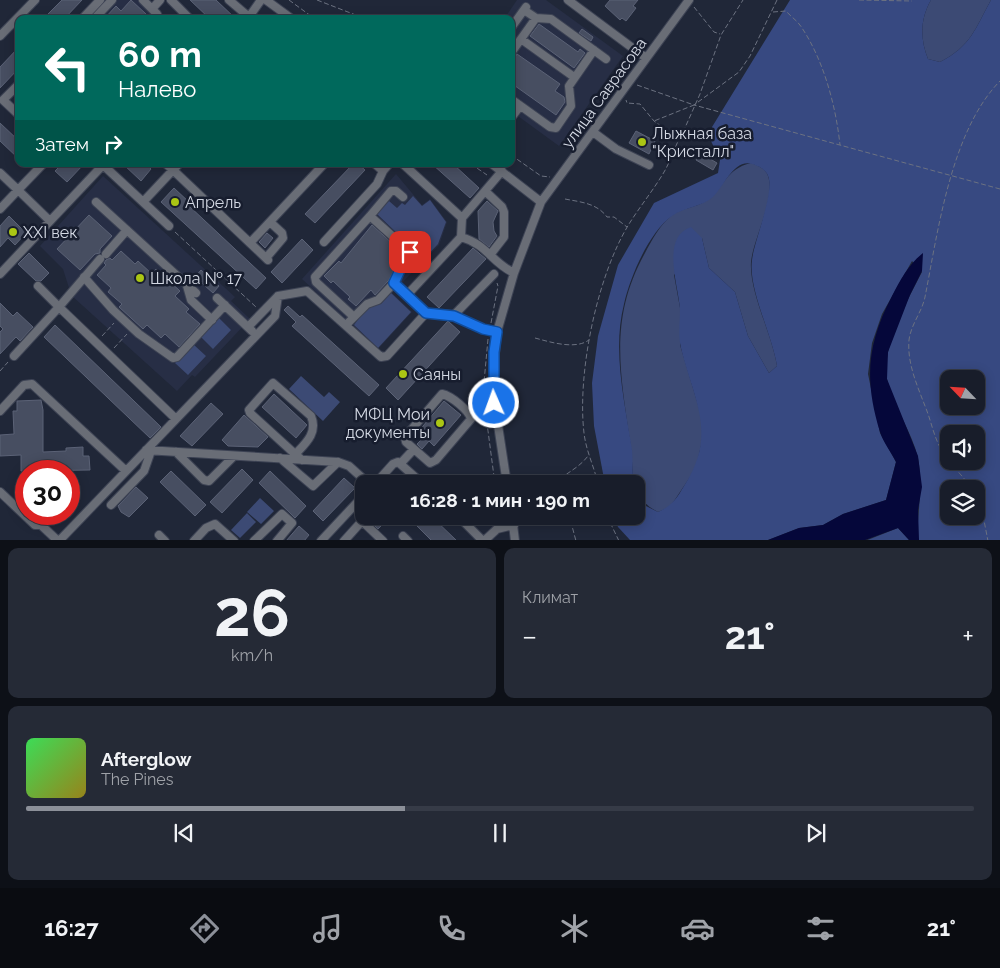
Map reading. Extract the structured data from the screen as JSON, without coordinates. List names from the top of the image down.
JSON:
{
  "streets": {
    "street": ["улица Саврасова"]
  },
  "places": [
    "Лыжная база \"Кристалл\"",
    "Апрель",
    "XXI век",
    "Школа № 17",
    "Саяны",
    "МФЦ Мои документы"
  ],
  "north": "top left",
  "page": {
    "turn": ["60 m", "Налево"],
    "then": "Затем",
    "limit": "30",
    "trip": "16:28 · 1 мин · 190 m",
    "tile": [
      ["26", "km/h"],
      "Климат"
    ],
    "heat": ["−", "21°", "+"],
    "song": ["Afterglow", "The Pines"],
    "tabs": ["16:27", "21°"]
  }
}
